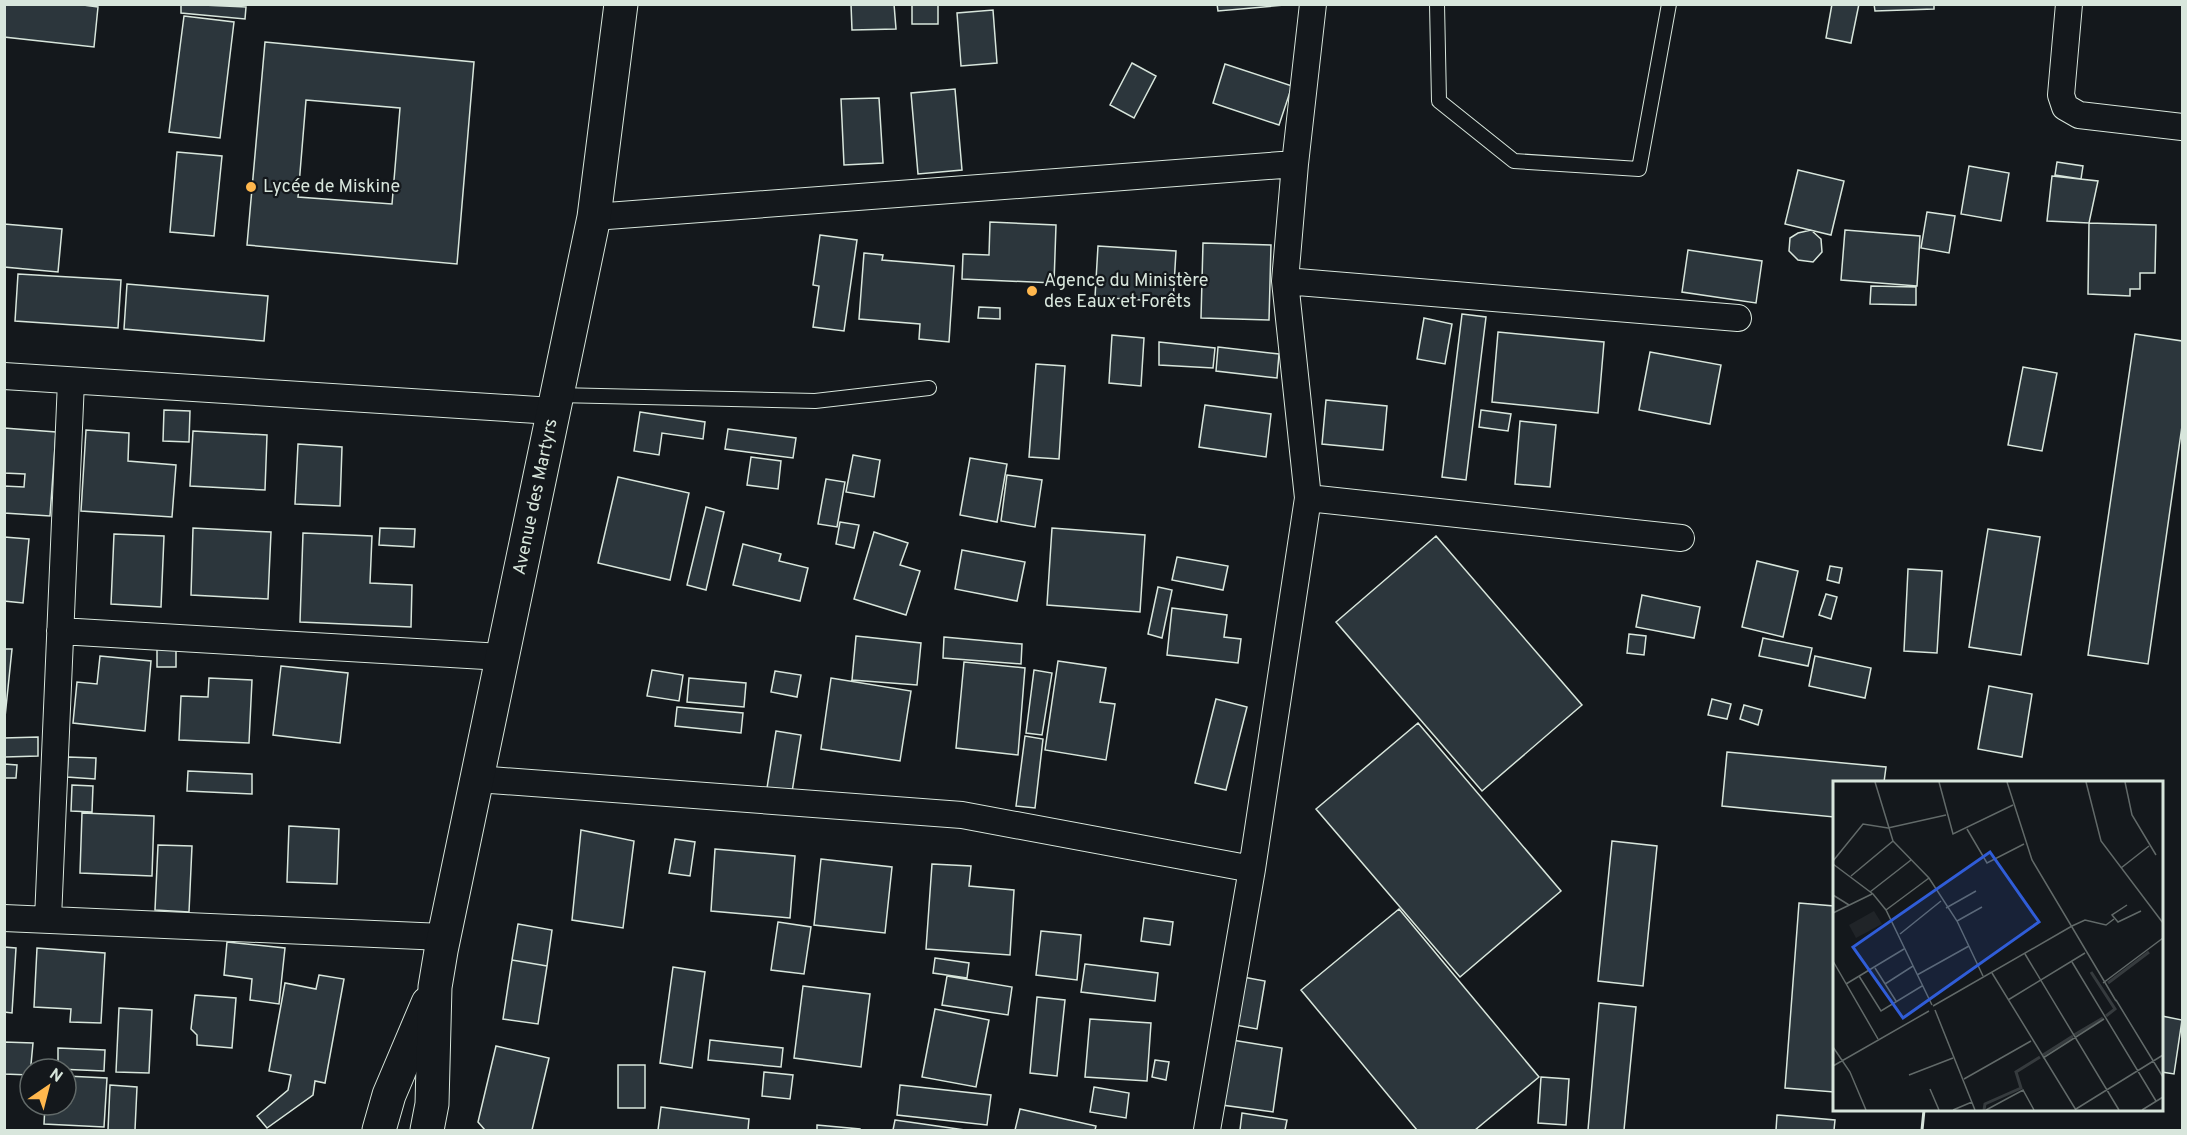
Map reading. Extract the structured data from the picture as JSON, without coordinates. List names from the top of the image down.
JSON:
{
  "streets": {
    "main road": ["Avenue des Martyrs"]
  },
  "places": ["Lycée de Miskine", "Agence du Ministère des Eaux et Forêts"],
  "north": "top right"
}
